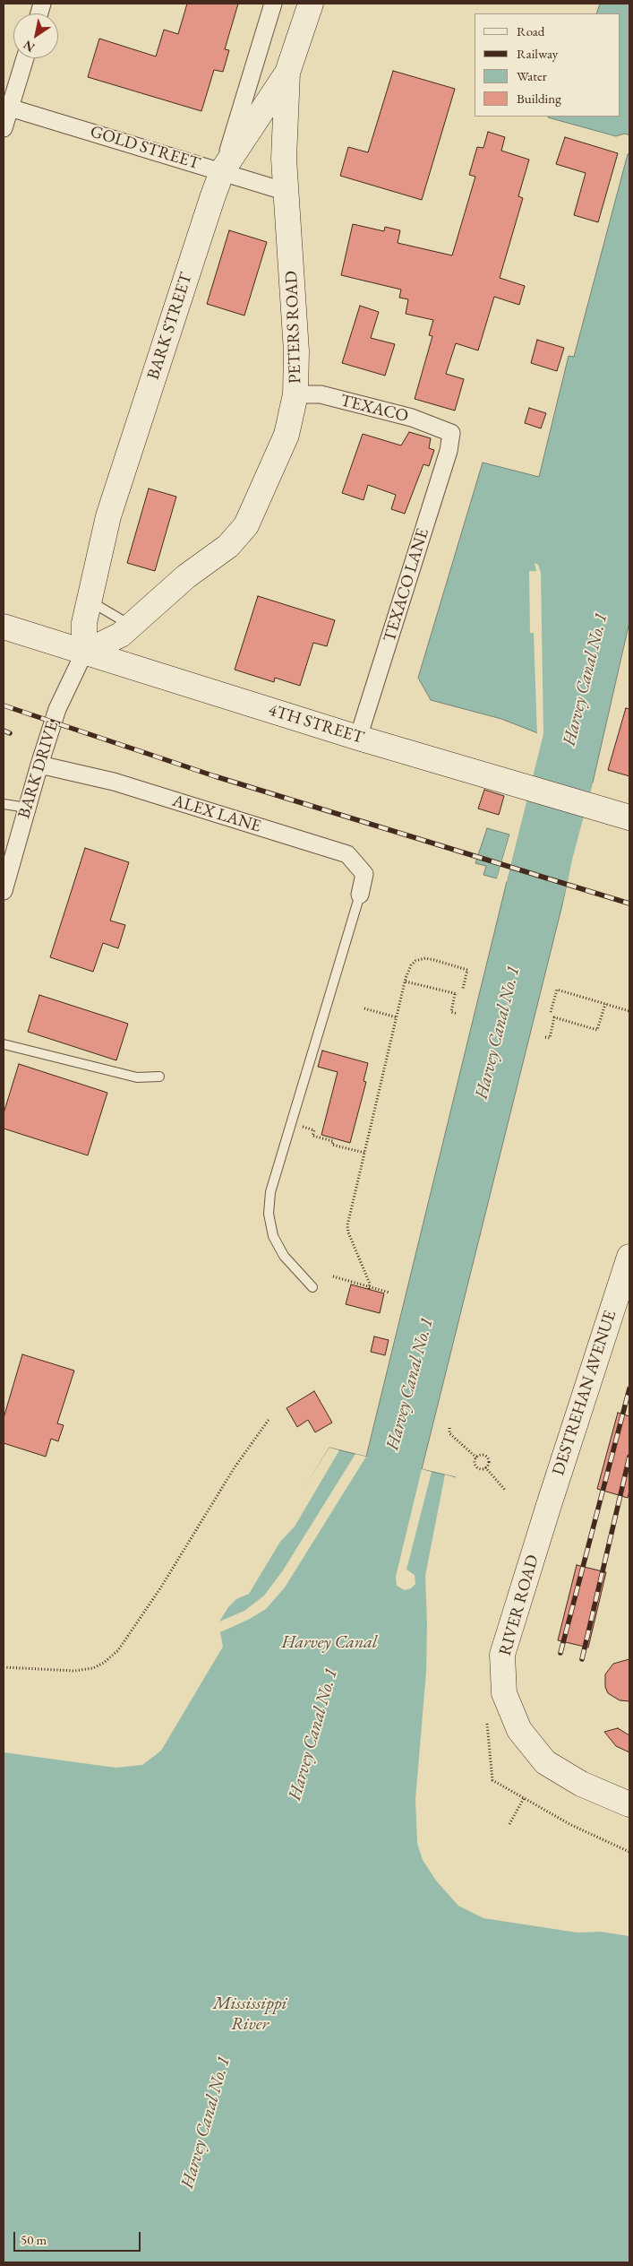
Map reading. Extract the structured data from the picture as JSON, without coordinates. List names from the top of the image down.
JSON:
{
  "streets": {
    "main road": [
      "BARK STREET",
      "PETERS ROAD",
      "4TH STREET",
      "DESTREHAN AVENUE",
      "RIVER ROAD"
    ],
    "street": [
      "GOLD STREET",
      "TEXACO",
      "TEXACO LANE",
      "BARK DRIVE",
      "ALEX LANE"
    ]
  },
  "crossings": [
    ["GOLD STREET", "BARK STREET"],
    ["GOLD STREET", "PETERS ROAD"],
    ["BARK STREET", "PETERS ROAD"],
    ["BARK STREET", "4TH STREET"],
    ["BARK STREET", "BARK DRIVE"],
    ["PETERS ROAD", "TEXACO"],
    ["PETERS ROAD", "4TH STREET"],
    ["PETERS ROAD", "BARK DRIVE"],
    ["TEXACO", "TEXACO LANE"],
    ["TEXACO LANE", "4TH STREET"],
    ["4TH STREET", "BARK DRIVE"],
    ["BARK DRIVE", "ALEX LANE"],
    ["DESTREHAN AVENUE", "RIVER ROAD"]
  ],
  "water": ["Harvey Canal No. 1", "Harvey Canal", "Mississippi River"],
  "legend": [
    "Road",
    "Railway",
    "Water",
    "Building"
  ],
  "scale_bar": "50 m",
  "north": "bottom left"
}
